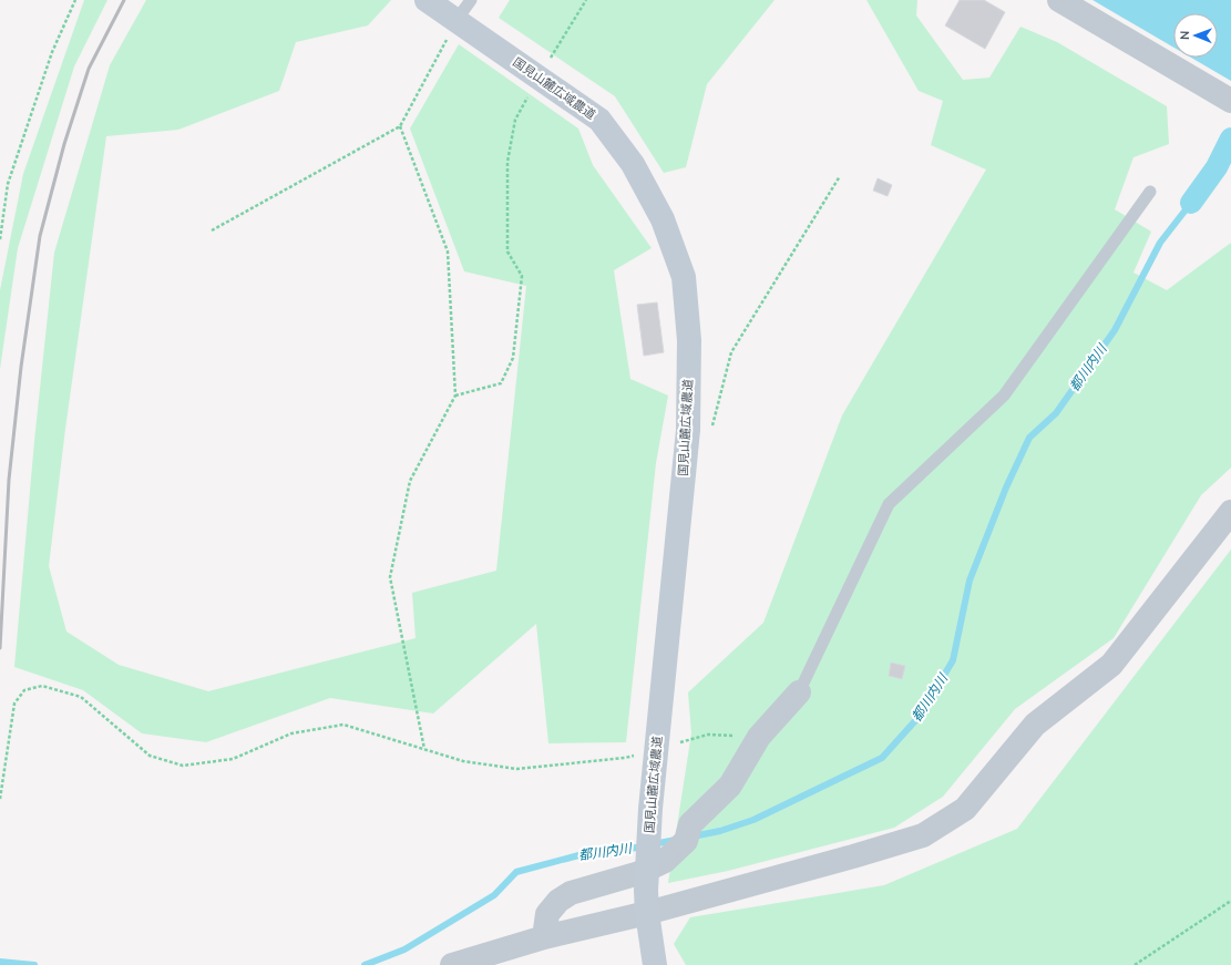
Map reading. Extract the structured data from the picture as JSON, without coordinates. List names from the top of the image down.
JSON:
{
  "streets": {
    "street": ["国見山麓広域農道"]
  },
  "water": ["都川内川"],
  "north": "left"
}
